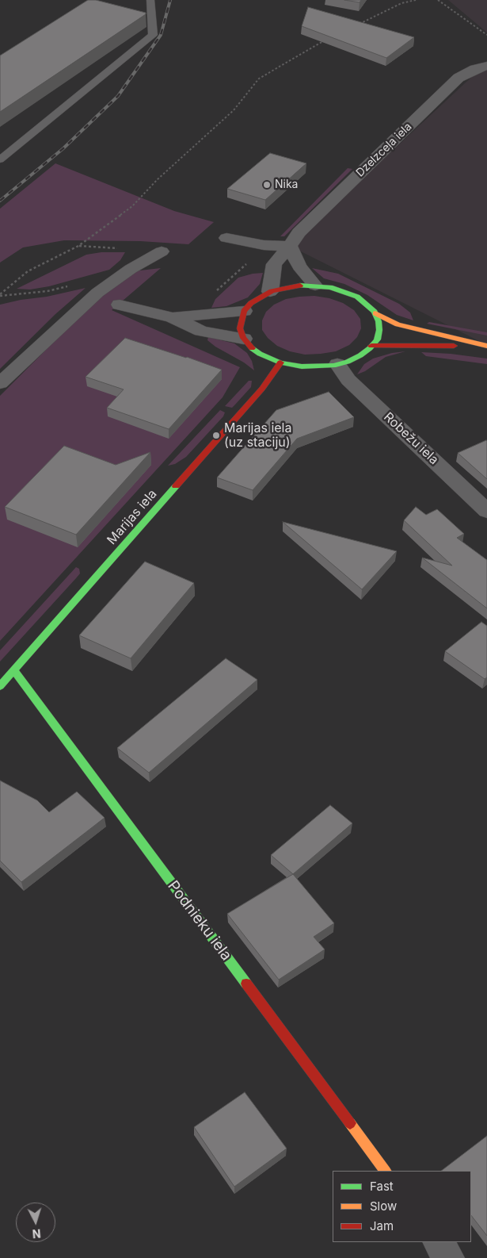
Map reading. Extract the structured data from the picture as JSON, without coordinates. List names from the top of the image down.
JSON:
{
  "streets": {
    "street": [
      "Dzelzceļa iela",
      "Robežu iela",
      "Marijas iela",
      "Podnieku iela"
    ]
  },
  "crossings": [
    ["Dzelzceļa iela", "Robežu iela"],
    ["Dzelzceļa iela", "Marijas iela"],
    ["Robežu iela", "Marijas iela"],
    ["Marijas iela", "Podnieku iela"]
  ],
  "places": ["Nika", "Marijas iela (uz staciju)"],
  "legend": ["Fast", "Slow", "Jam"],
  "north": "bottom"
}
